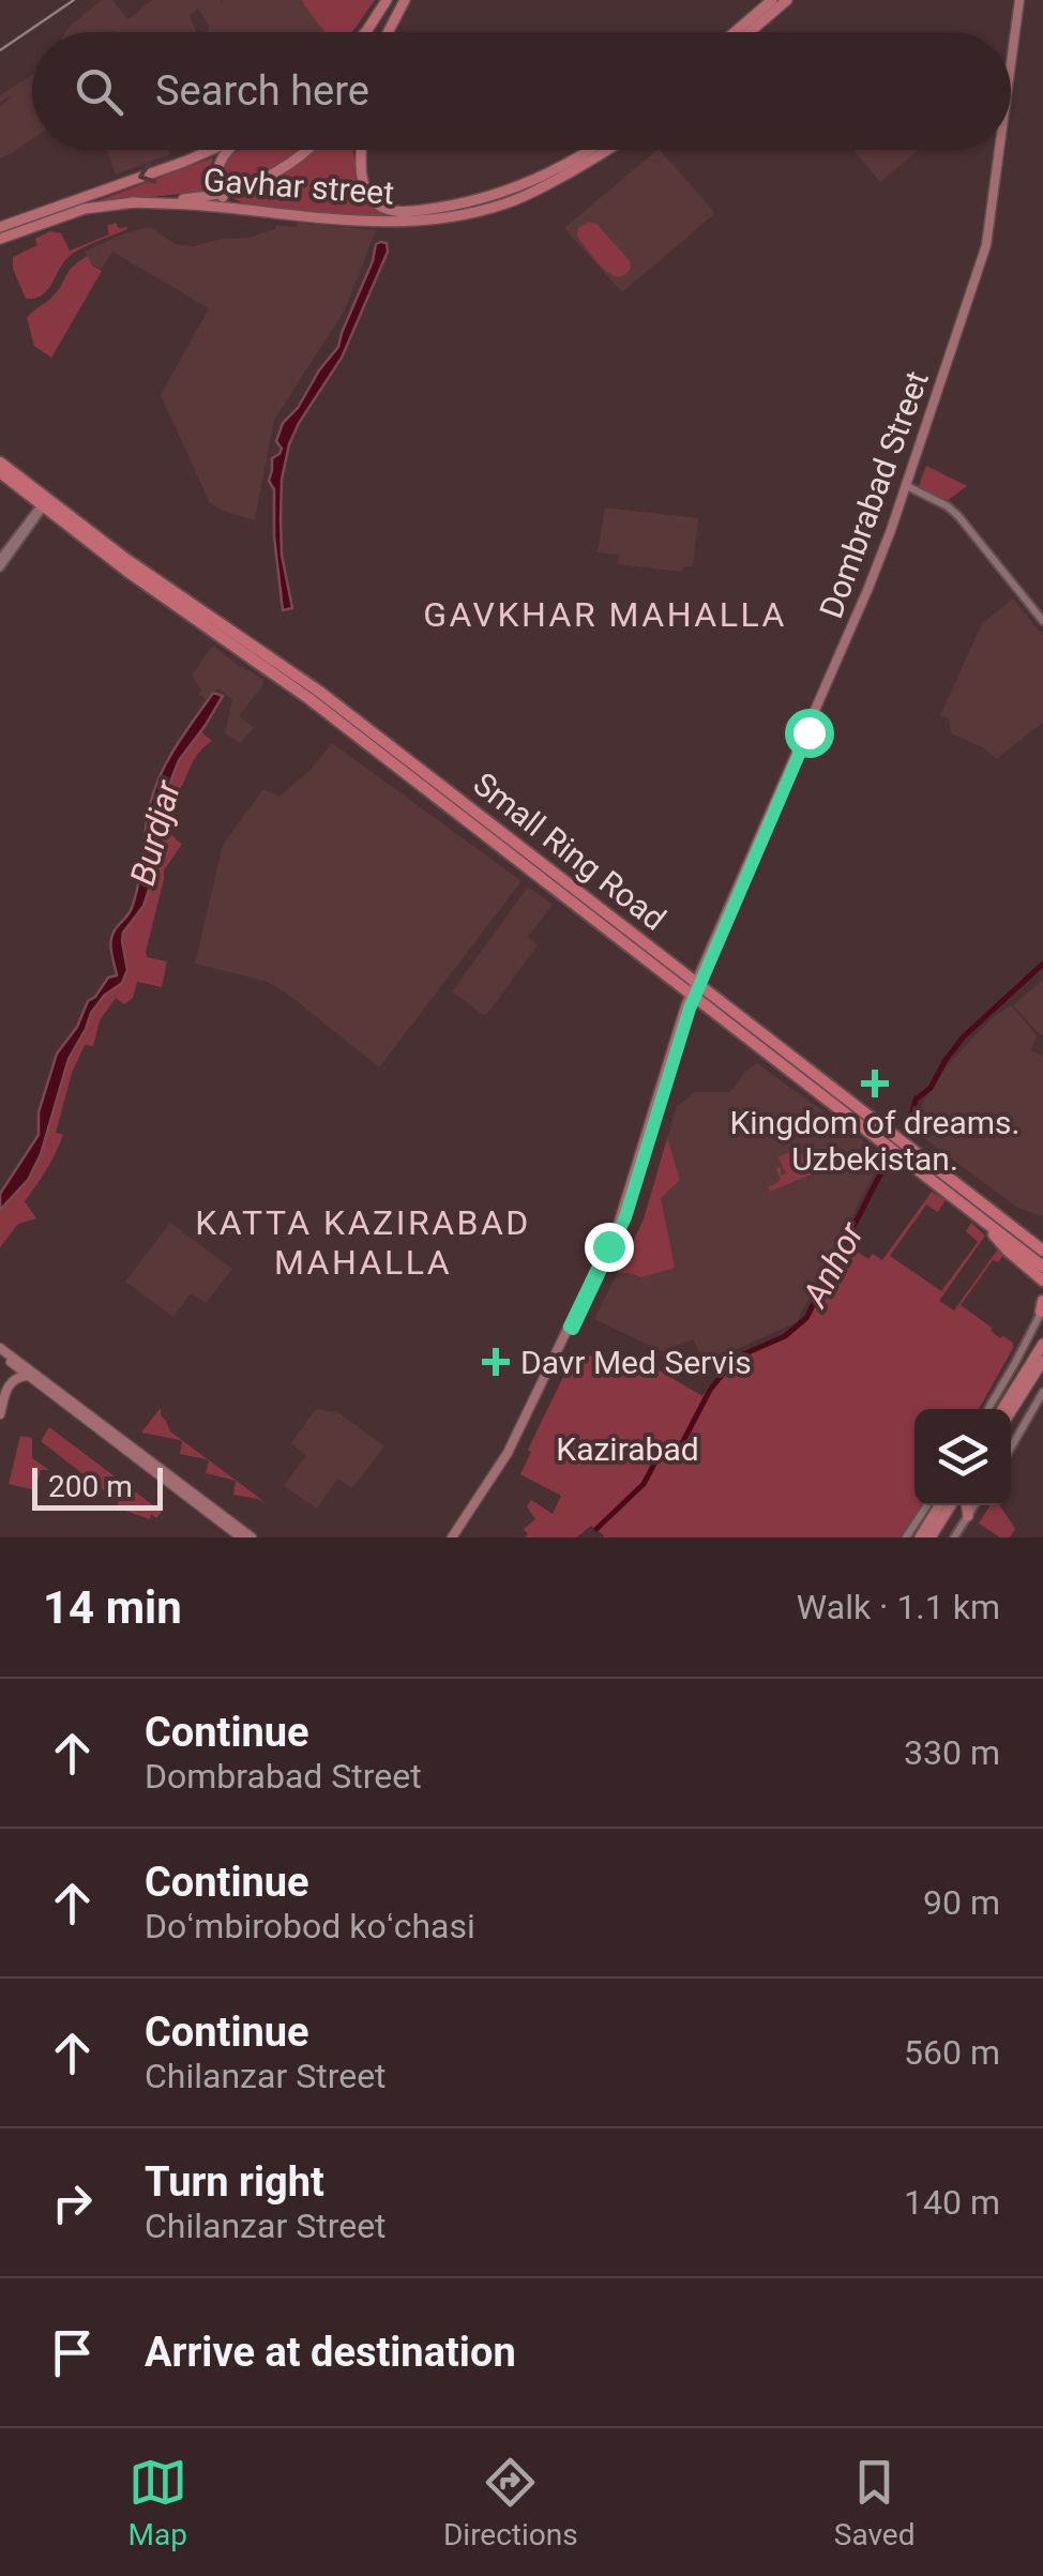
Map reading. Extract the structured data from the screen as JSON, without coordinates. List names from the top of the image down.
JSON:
{
  "streets": {
    "highway": ["Small Ring Road"],
    "main road": ["Gavhar street", "Dombrabad Street"]
  },
  "districts": ["GAVKHAR MAHALLA", "KATTA KAZIRABAD MAHALLA"],
  "water": ["Burdjar", "Anhor"],
  "parks": ["Kazirabad"],
  "places": {
    "health": ["Kingdom of dreams. Uzbekistan.", "Davr Med Servis"]
  },
  "scale_bar": "200 m",
  "page": {
    "search": "Search here",
    "scale": "200 m",
    "heading": ["14 min", "Walk · 1.1 km"],
    "list": [
      ["Continue", "Dombrabad Street", "330 m"],
      ["Continue", "Doʻmbirobod koʻchasi", "90 m"],
      ["Continue", "Chilanzar Street", "560 m"],
      ["Turn right", "Chilanzar Street", "140 m"],
      "Arrive at destination"
    ],
    "nav": ["Map", "Directions", "Saved"]
  }
}
